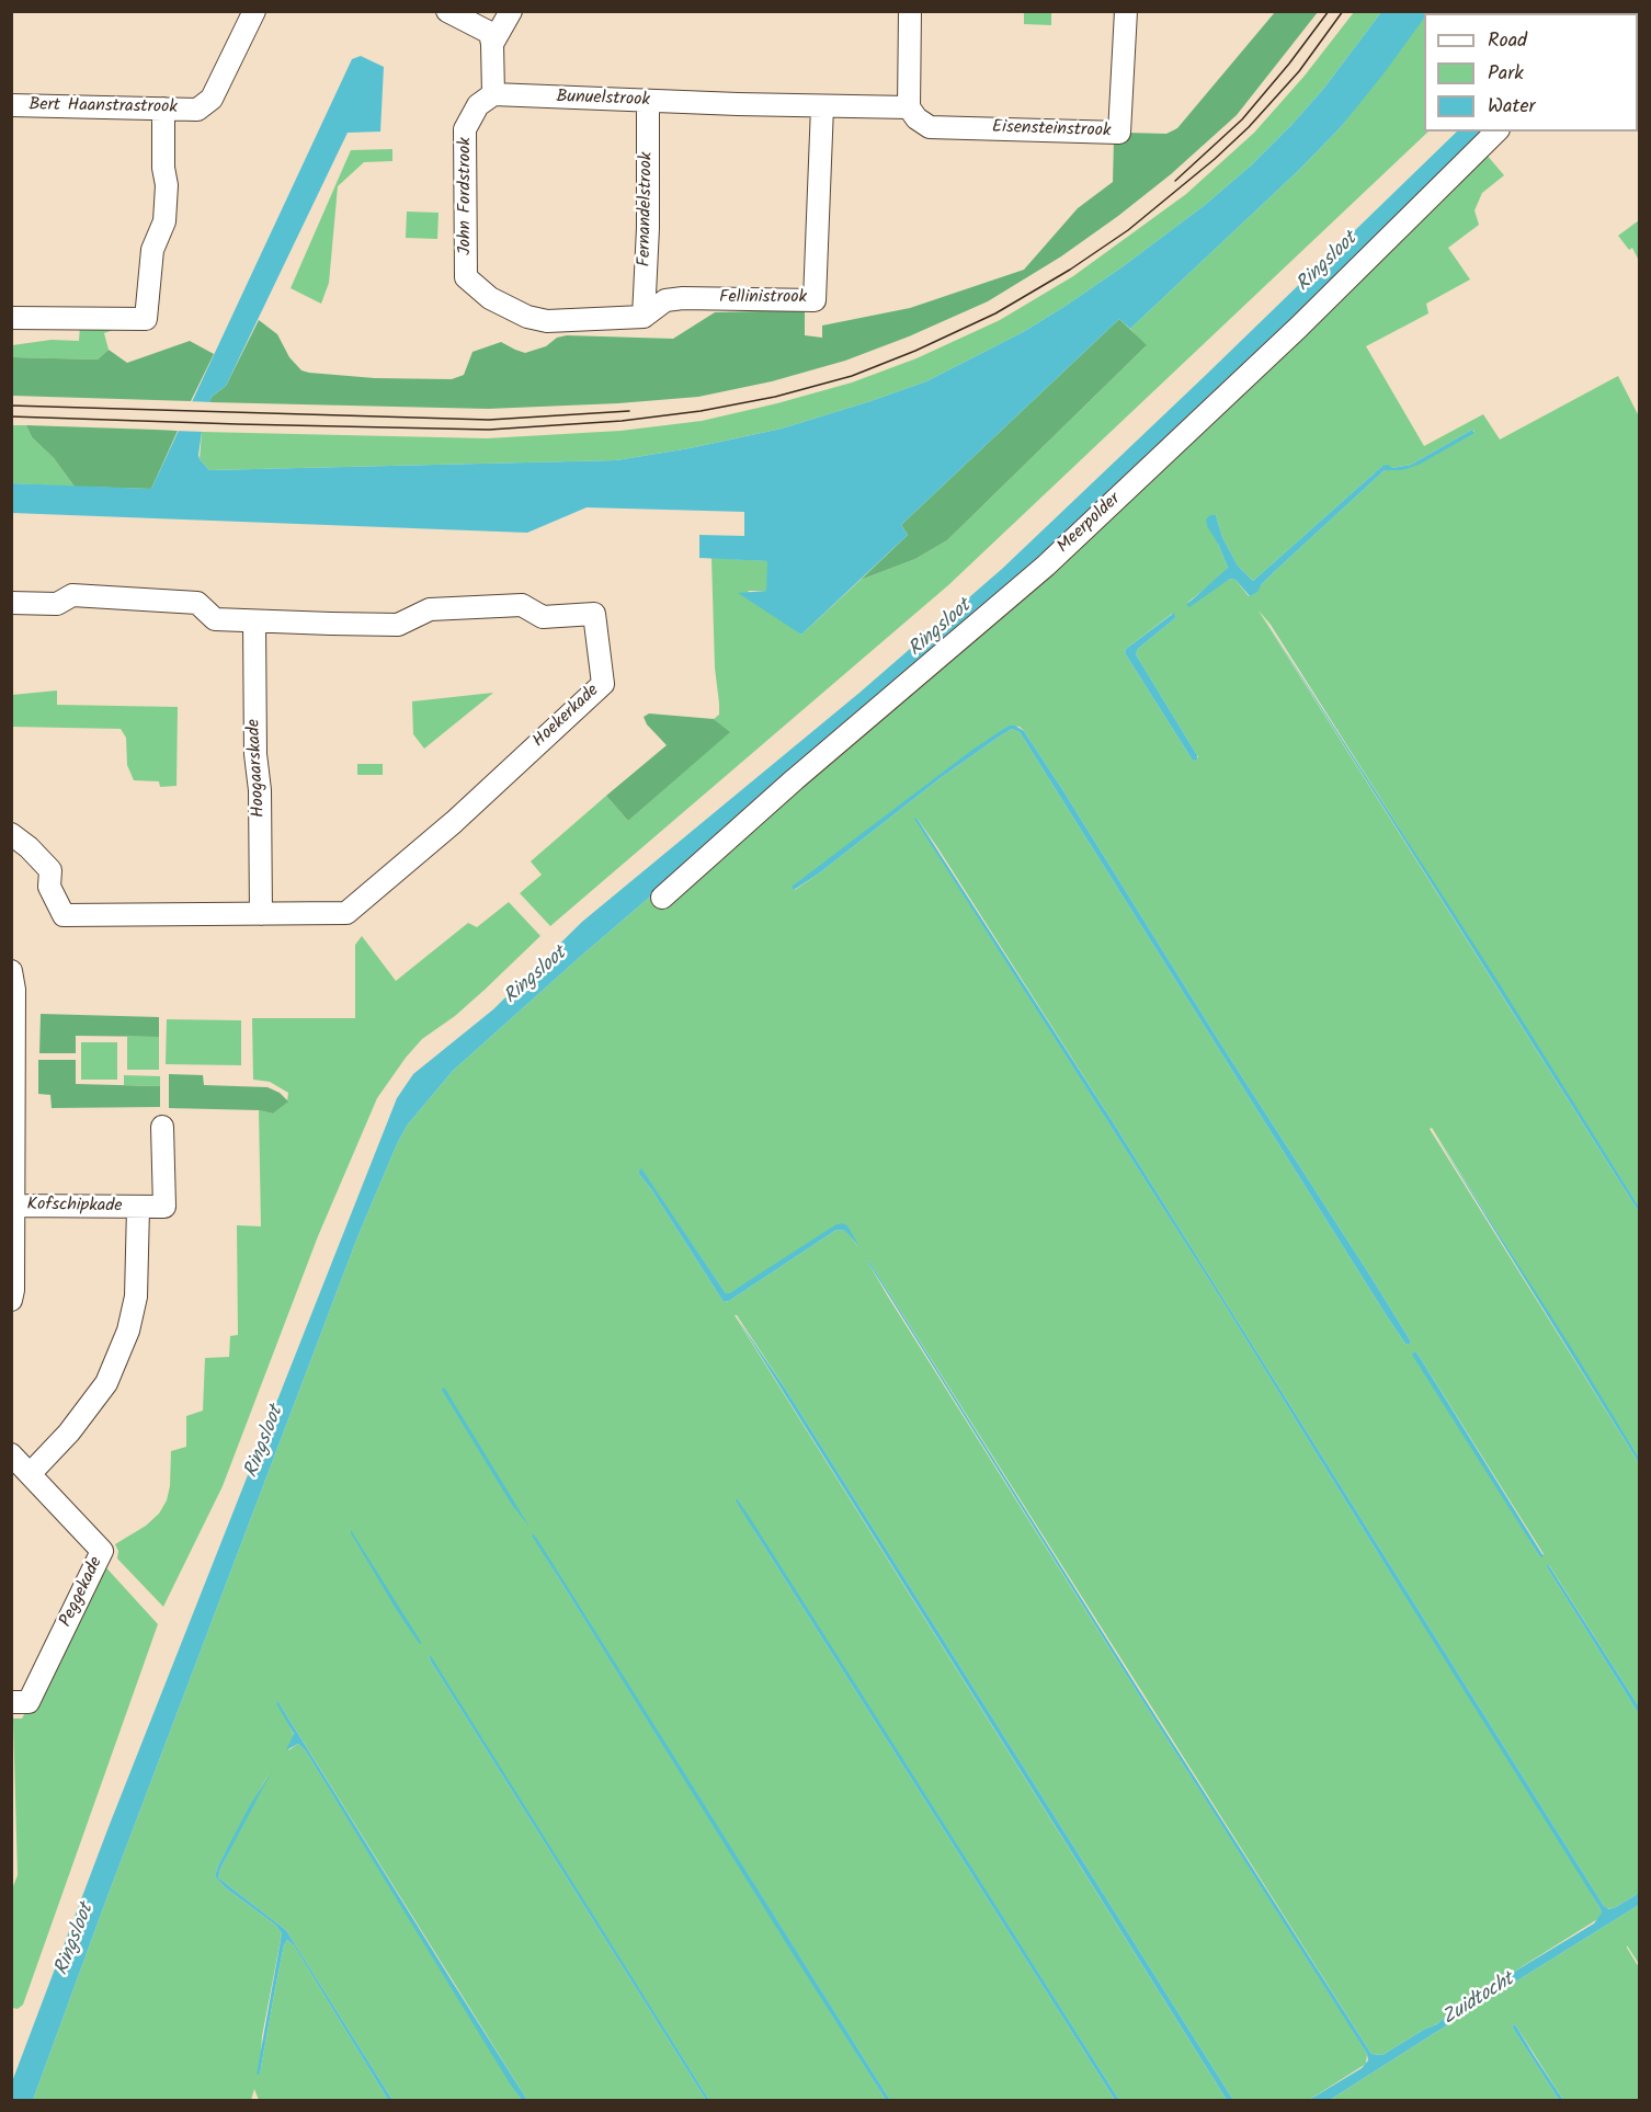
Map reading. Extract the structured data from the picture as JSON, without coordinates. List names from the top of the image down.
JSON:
{
  "streets": {
    "street": [
      "Bunuelstrook",
      "Bert Haanstrastrook",
      "Eisensteinstrook",
      "John Fordstrook",
      "Fernandelstrook",
      "Fellinistrook",
      "Meerpolder",
      "Hoekerkade",
      "Hoogaarskade",
      "Kofschipkade",
      "Peggekade"
    ]
  },
  "crossings": [
    ["Bunuelstrook", "Eisensteinstrook"],
    ["Bunuelstrook", "John Fordstrook"],
    ["Bunuelstrook", "Fernandelstrook"],
    ["Bunuelstrook", "Fellinistrook"],
    ["John Fordstrook", "Fernandelstrook"],
    ["John Fordstrook", "Fellinistrook"],
    ["Fernandelstrook", "Fellinistrook"],
    ["Hoekerkade", "Hoogaarskade"],
    ["Kofschipkade", "Peggekade"]
  ],
  "water": ["Ringsloot", "Zuidtocht"],
  "legend": ["Road", "Park", "Water"]
}
